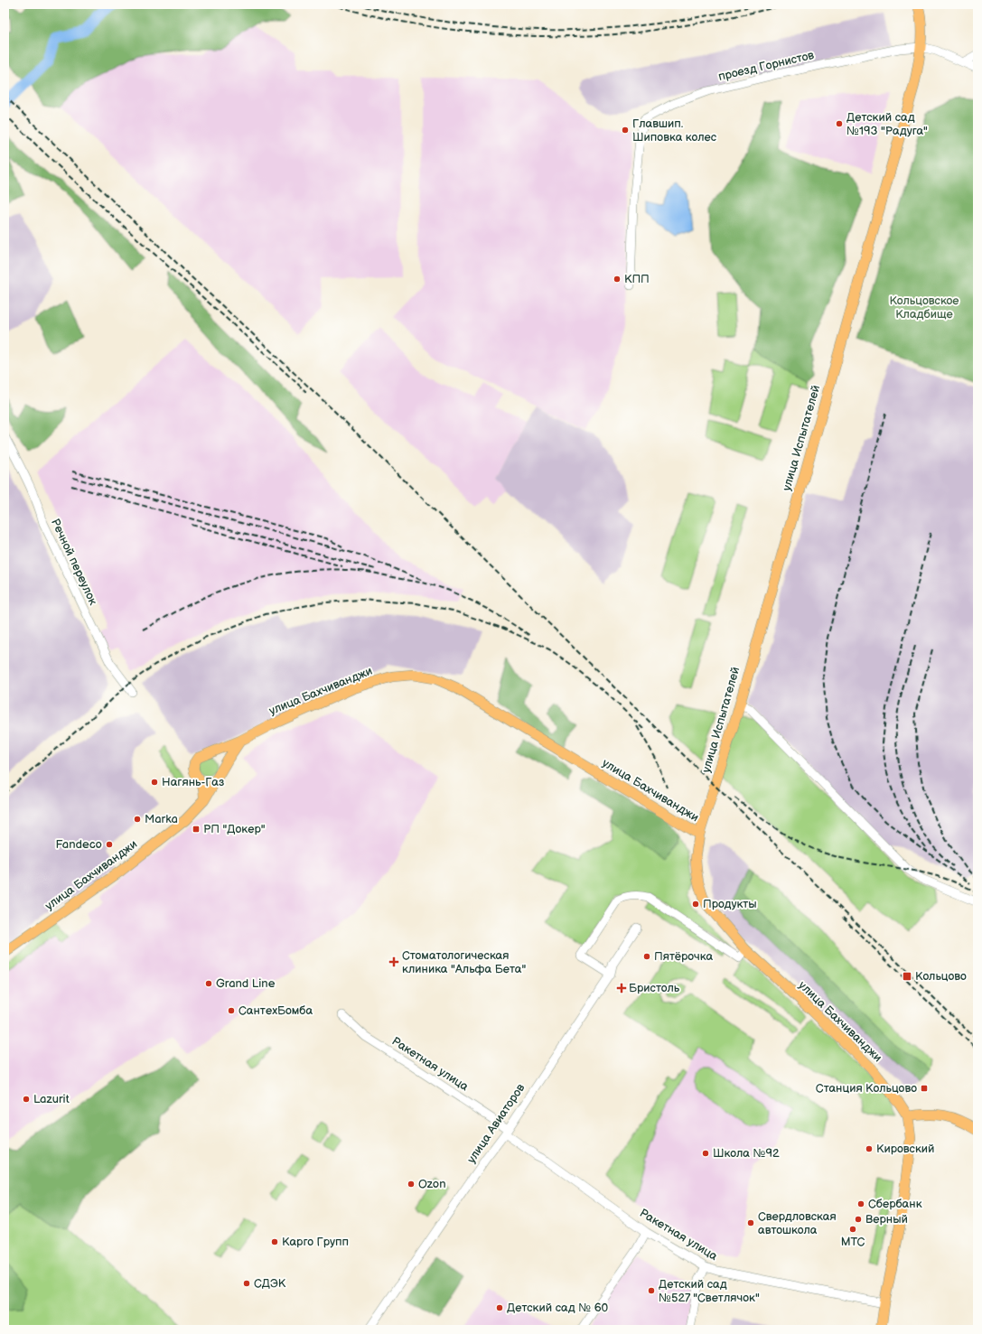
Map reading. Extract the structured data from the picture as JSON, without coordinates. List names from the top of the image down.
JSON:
{
  "streets": {
    "main road": ["улица Испытателей", "улица Бахчиванджи"],
    "street": [
      "проезд Горнистов",
      "Речной переулок",
      "Ракетная улица",
      "улица Авиаторов"
    ]
  },
  "crossings": [
    ["проезд Горнистов", "улица Испытателей"],
    ["улица Испытателей", "улица Бахчиванджи"],
    ["улица Бахчиванджи", "Ракетная улица"],
    ["Ракетная улица", "улица Авиаторов"]
  ],
  "parks": ["Кольцовское Кладбище"],
  "places": {
    "other": [
      "Детский сад №193 \"Радуга\"",
      "Главшип. Шиповка колес",
      "КПП",
      "Нагянь-Газ",
      "Marka",
      "Fandeco",
      "Продукты",
      "Пятёрочка",
      "Grand Line",
      "СантехБомба",
      "Lazurit",
      "Кировский",
      "Школа №92",
      "Ozon",
      "Сбербанк",
      "Верный",
      "Свердловская автошкола",
      "МТС",
      "Карго Групп",
      "СДЭК",
      "Детский сад №527 \"Светлячок\"",
      "Детский сад № 60"
    ],
    "transit": ["РП \"Докер\"", "Кольцово", "Станция Кольцово"],
    "health": ["Стоматологическая клиника \"Альфа Бета\"", "Бристоль"]
  }
}
